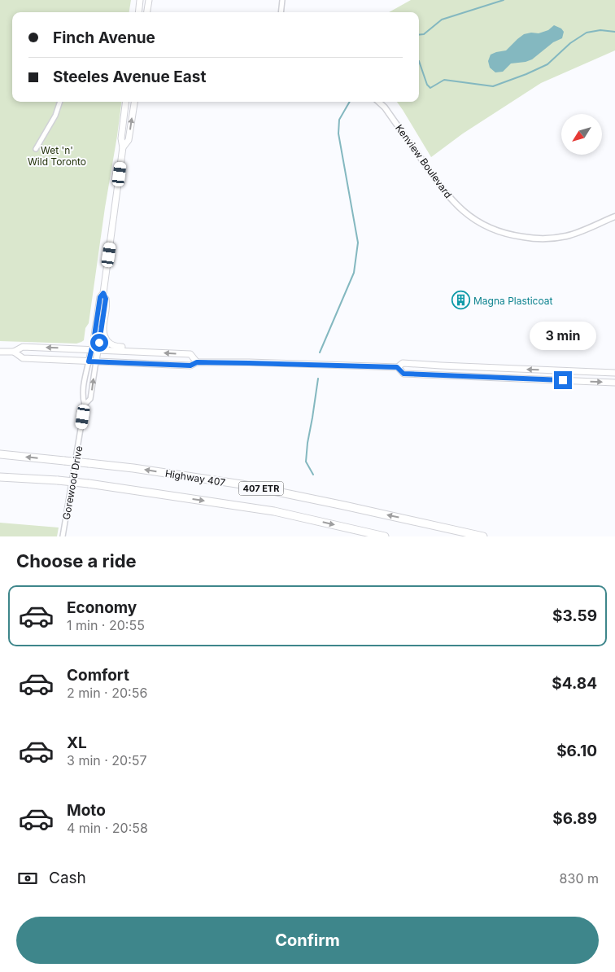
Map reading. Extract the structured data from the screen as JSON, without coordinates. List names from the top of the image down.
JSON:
{
  "streets": {
    "highway": ["Highway 407", "407 ETR"],
    "street": ["Kenview Boulevard", "Gorewood Drive"]
  },
  "parks": ["Wet 'n' Wild Toronto"],
  "places": {
    "building": ["Magna Plasticoat"]
  },
  "north": "bottom left",
  "page": {
    "banner": ["Finch Avenue", "Steeles Avenue East"],
    "bubble": "3 min",
    "heading": "Choose a ride",
    "list": [
      {
        "name": "Economy",
        "note": "1 min · 20:55",
        "value": "$3.59"
      },
      {
        "name": "Comfort",
        "note": "2 min · 20:56",
        "value": "$4.84"
      },
      {
        "name": "XL",
        "note": "3 min · 20:57",
        "value": "$6.10"
      },
      {
        "name": "Moto",
        "note": "4 min · 20:58",
        "value": "$6.89"
      }
    ],
    "pay": ["Cash", "830 m"],
    "buttons": "Confirm"
  }
}
